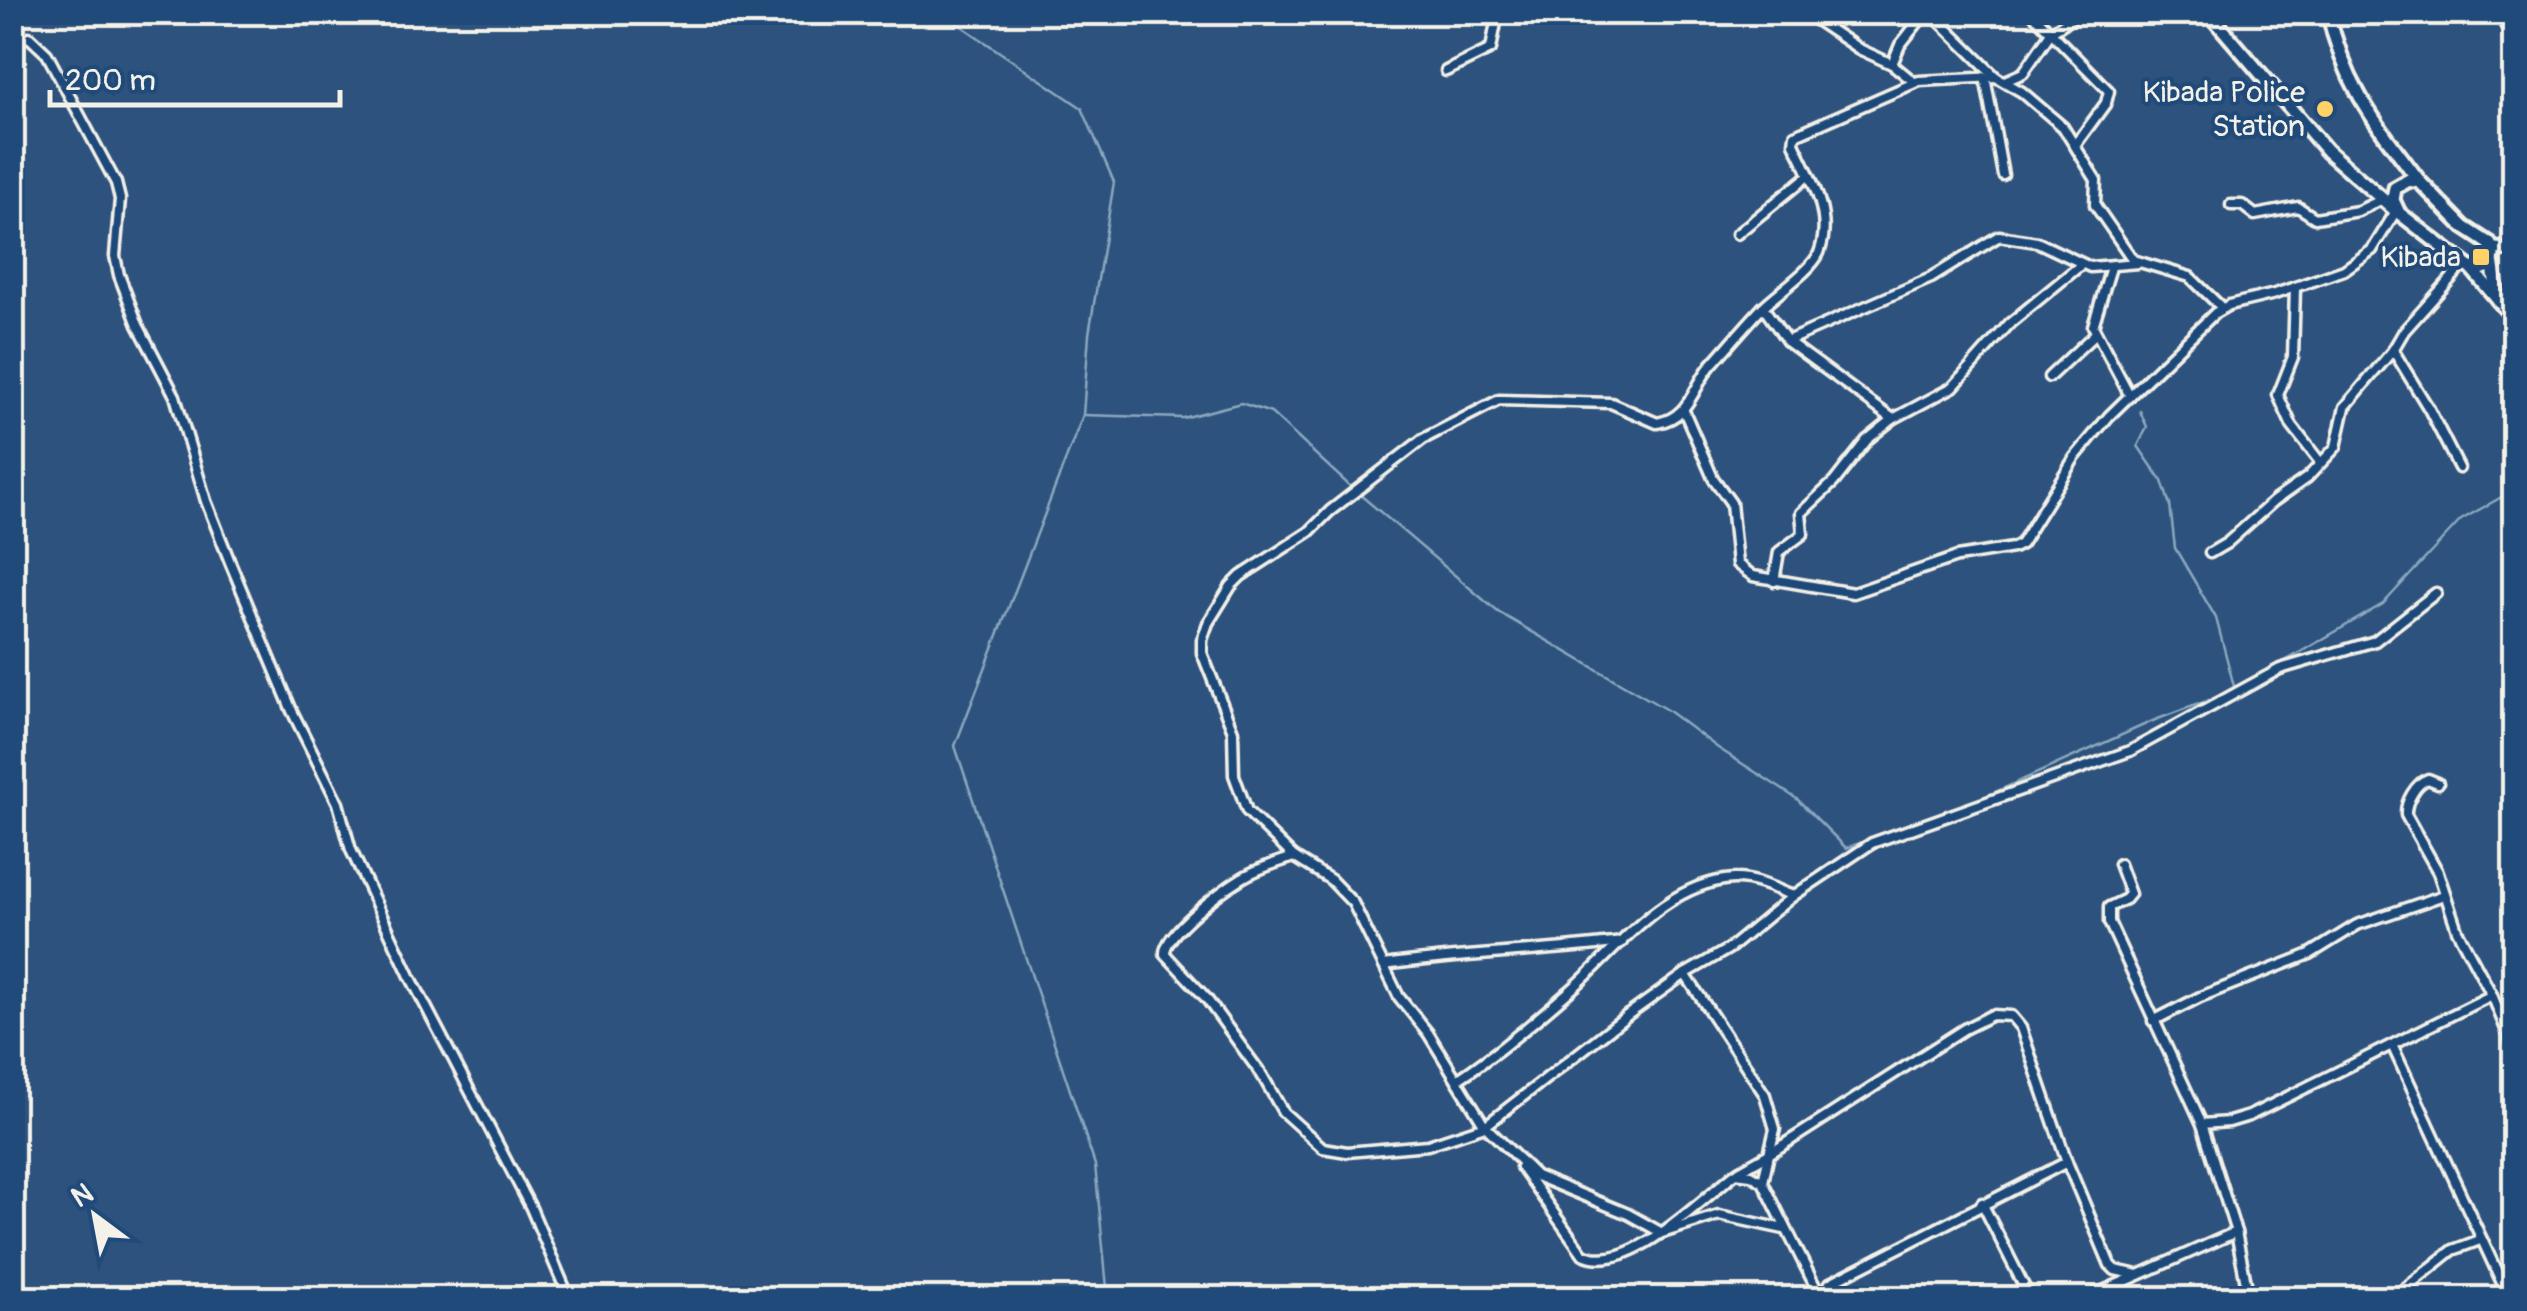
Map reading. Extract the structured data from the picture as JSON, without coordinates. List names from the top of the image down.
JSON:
{
  "places": {
    "other": ["Kibada Police Station"],
    "transit": ["Kibada"]
  },
  "scale_bar": "200 m",
  "north": "top left"
}
